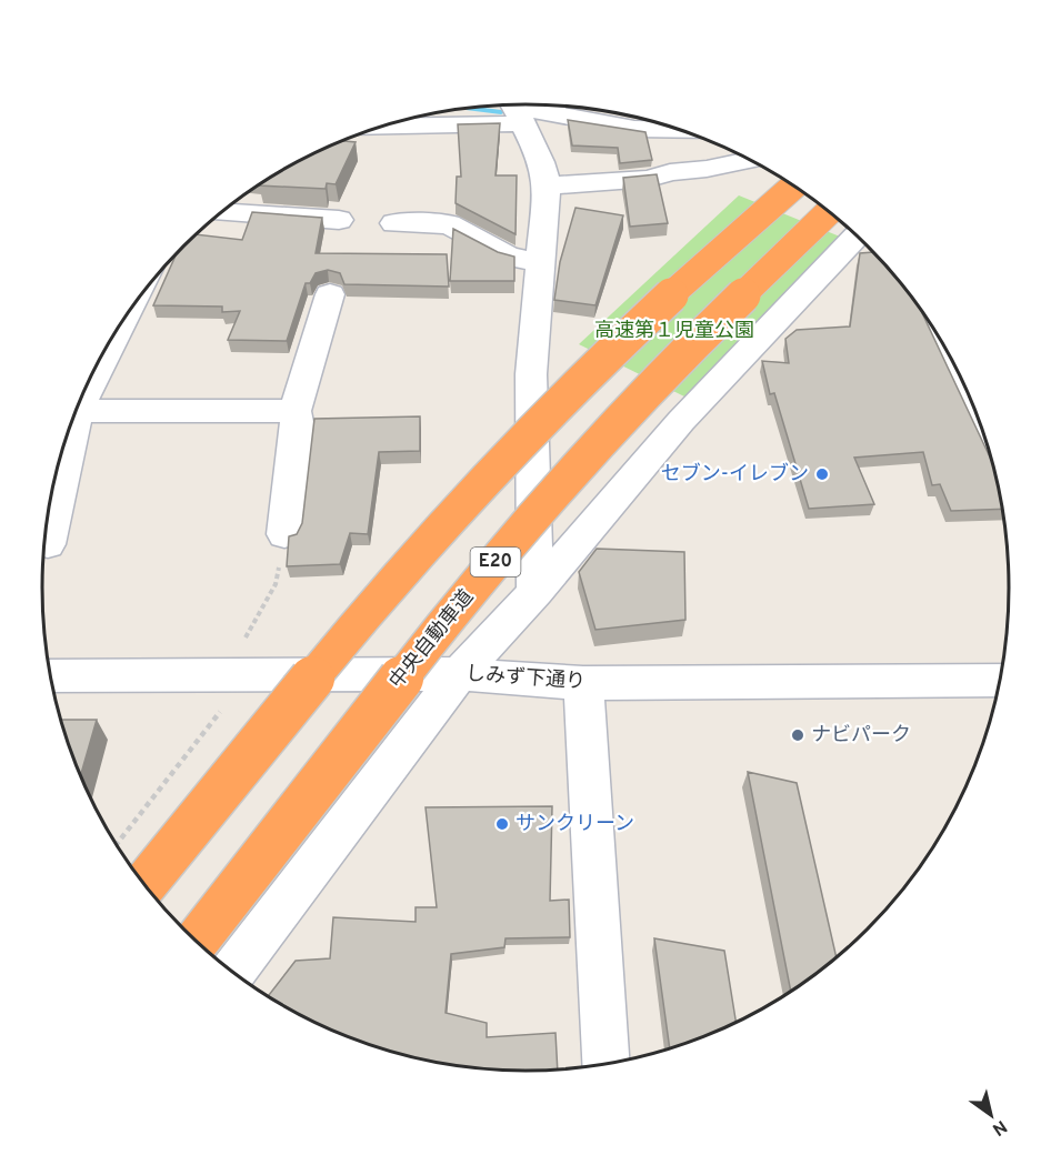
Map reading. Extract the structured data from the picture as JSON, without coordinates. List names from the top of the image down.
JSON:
{
  "streets": {
    "highway": ["E20", "中央自動車道"],
    "street": ["しみず下通り"]
  },
  "parks": ["高速第１児童公園"],
  "places": ["セブン-イレブン", "ナビパーク", "サンクリーン"],
  "north": "bottom right"
}
